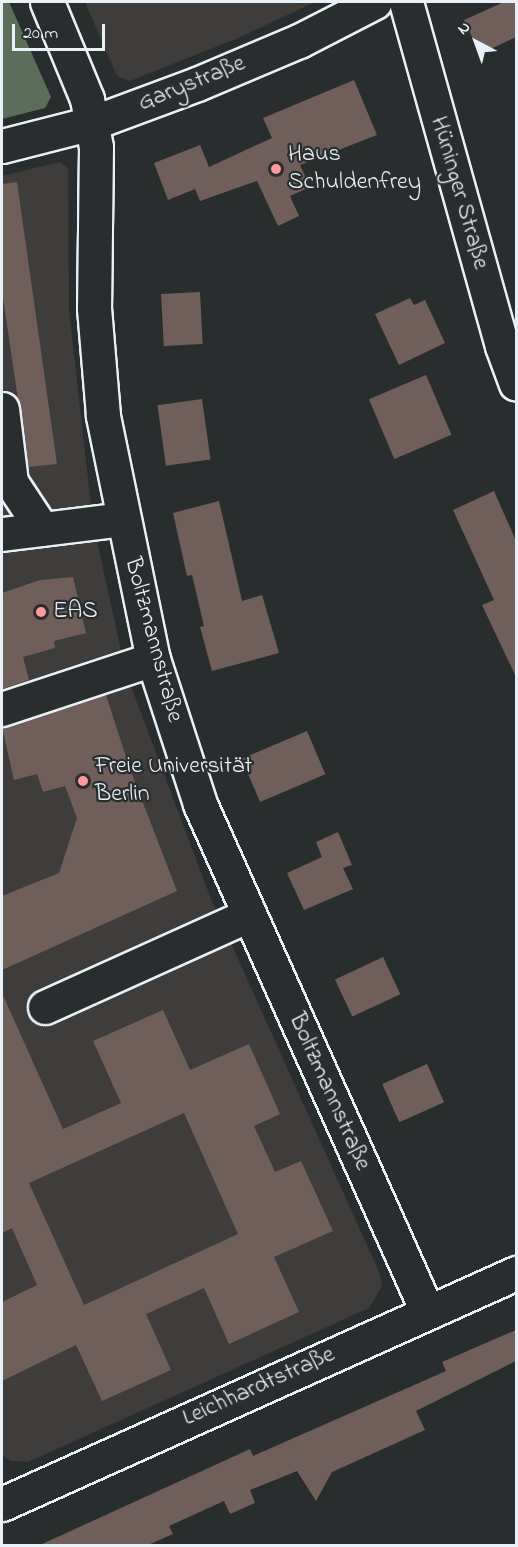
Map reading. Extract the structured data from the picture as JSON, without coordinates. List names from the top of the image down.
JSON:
{
  "streets": {
    "street": [
      "Garystraße",
      "Hüninger Straße",
      "Boltzmannstraße",
      "Leichhardtstraße"
    ]
  },
  "crossings": [
    ["Garystraße", "Boltzmannstraße"],
    ["Boltzmannstraße", "Leichhardtstraße"]
  ],
  "places": ["Haus Schuldenfrey", "EAS", "Freie Universität Berlin"],
  "scale_bar": "20 m",
  "north": "top left"
}
